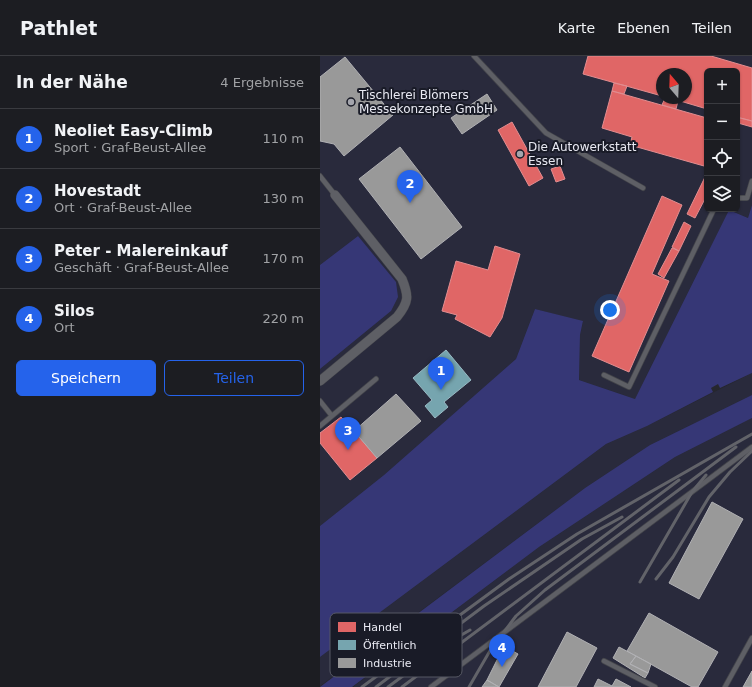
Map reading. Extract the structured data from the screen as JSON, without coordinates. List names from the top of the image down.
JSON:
{
  "places": ["Tischlerei Blömers Messekonzepte GmbH", "Die Autowerkstatt Essen"],
  "legend": ["Handel", "Öffentlich", "Industrie"],
  "north": "top",
  "page": {
    "header": "Pathlet",
    "nav": ["Karte", "Ebenen", "Teilen"],
    "heading": ["In der Nähe", "4 Ergebnisse"],
    "map_buttons": ["+", "−"],
    "list": [
      {
        "mark": "1",
        "name": "Neoliet Easy-Climb",
        "note": "Sport · Graf-Beust-Allee",
        "value": "110 m"
      },
      {
        "mark": "2",
        "name": "Hovestadt",
        "note": "Ort · Graf-Beust-Allee",
        "value": "130 m"
      },
      {
        "mark": "3",
        "name": "Peter - Malereinkauf",
        "note": "Geschäft · Graf-Beust-Allee",
        "value": "170 m"
      },
      {
        "mark": "4",
        "name": "Silos",
        "note": "Ort",
        "value": "220 m"
      }
    ],
    "pins": [
      "2",
      "1",
      "3",
      "4"
    ],
    "buttons": ["Speichern", "Teilen"]
  }
}
